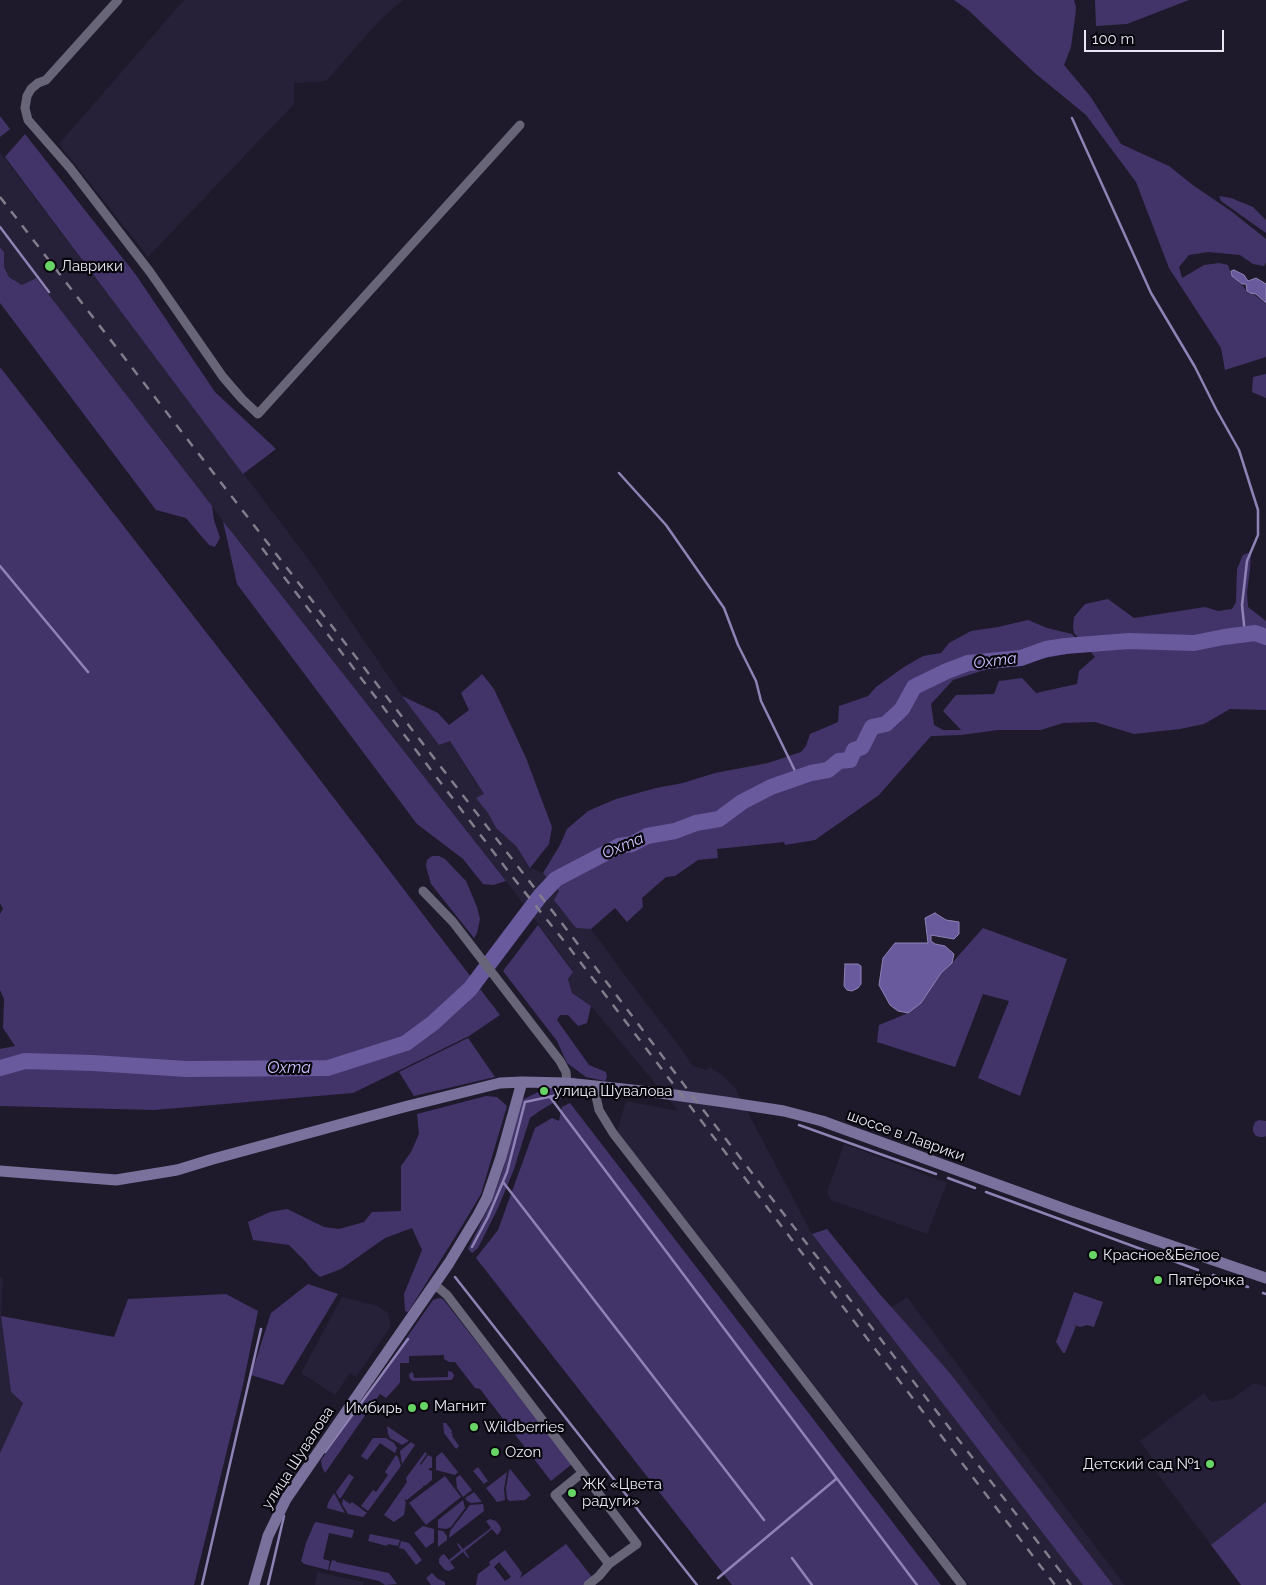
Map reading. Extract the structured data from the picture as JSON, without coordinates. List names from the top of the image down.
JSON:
{
  "streets": {
    "street": ["шоссе в Лаврики", "улица Шувалова"]
  },
  "crossings": [
    ["шоссе в Лаврики", "улица Шувалова"]
  ],
  "water": ["Охта"],
  "places": [
    "Лаврики",
    "улица Шувалова",
    "Красное&Белое",
    "Пятёрочка",
    "Магнит",
    "Имбирь",
    "Wildberries",
    "Ozon",
    "Детский сад №1",
    "ЖК «Цвета радуги»"
  ],
  "scale_bar": "100 m"
}
